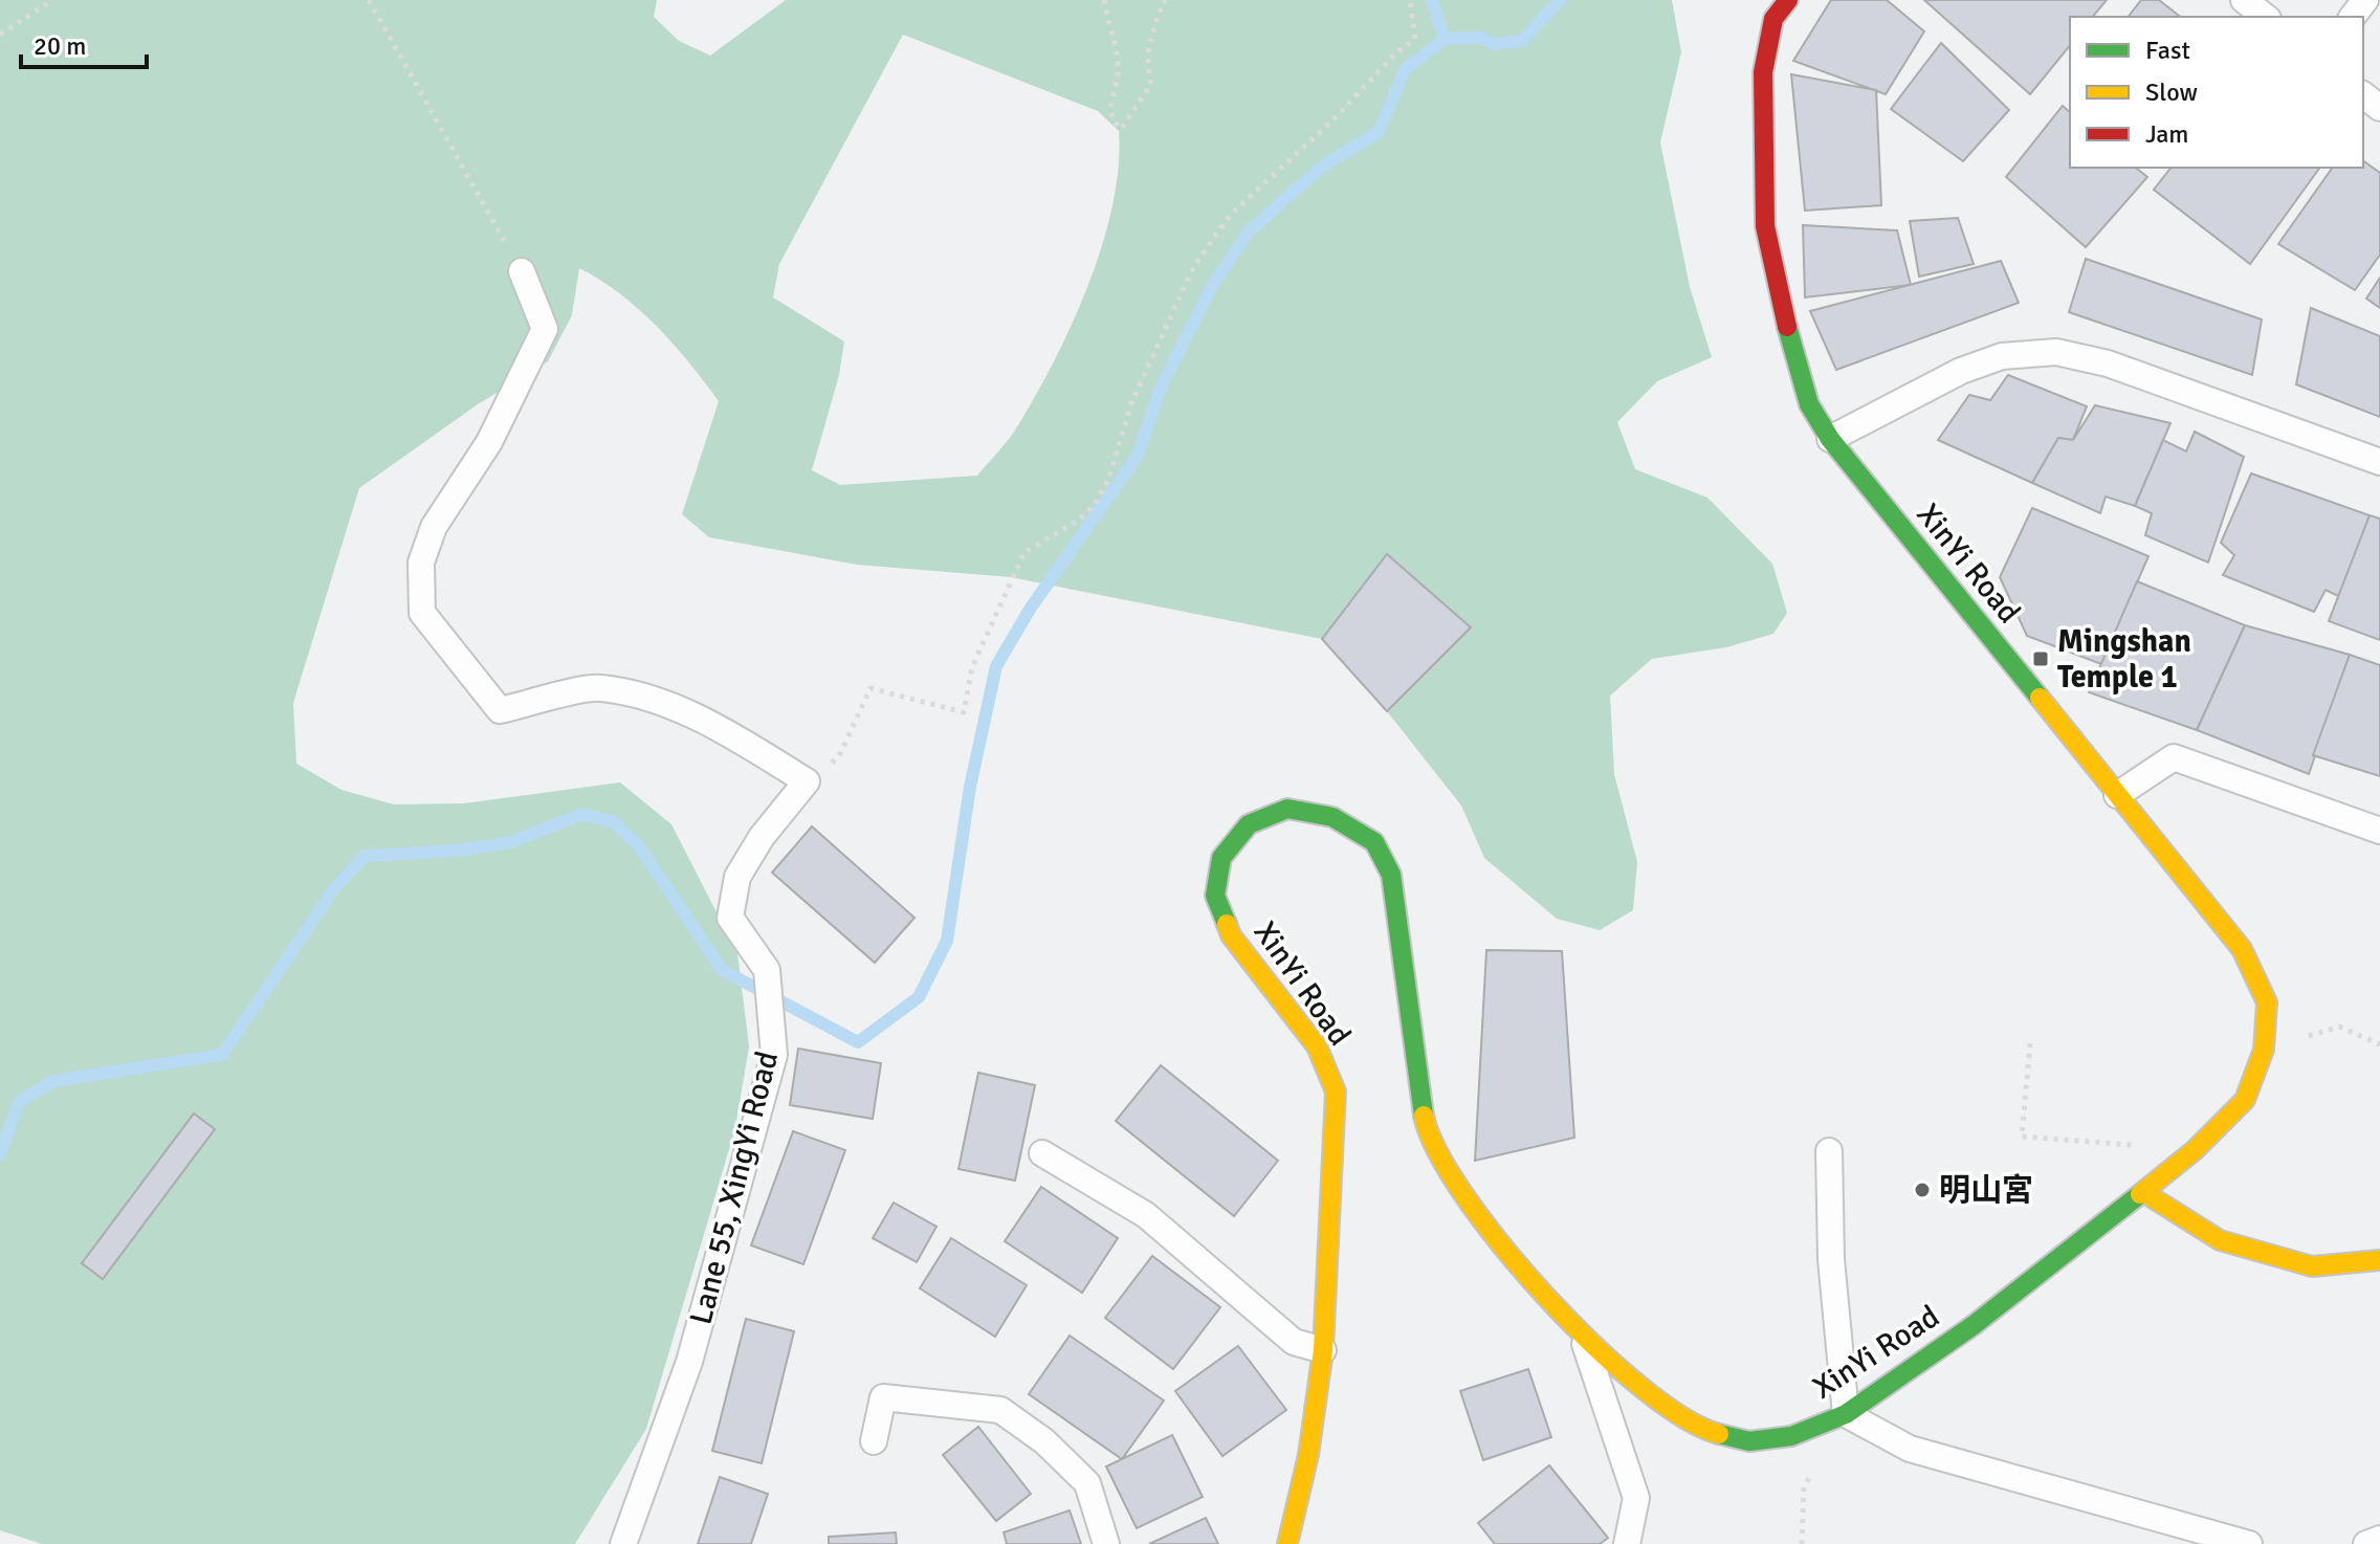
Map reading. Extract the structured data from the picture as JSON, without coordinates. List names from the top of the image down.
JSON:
{
  "streets": {
    "street": ["XinYi Road"],
    "lane": ["Lane 55, XingYi Road"]
  },
  "places": {
    "transit": ["Mingshan Temple 1"],
    "other": ["明山宮"]
  },
  "legend": ["Fast", "Slow", "Jam"],
  "scale_bar": "20 m"
}
